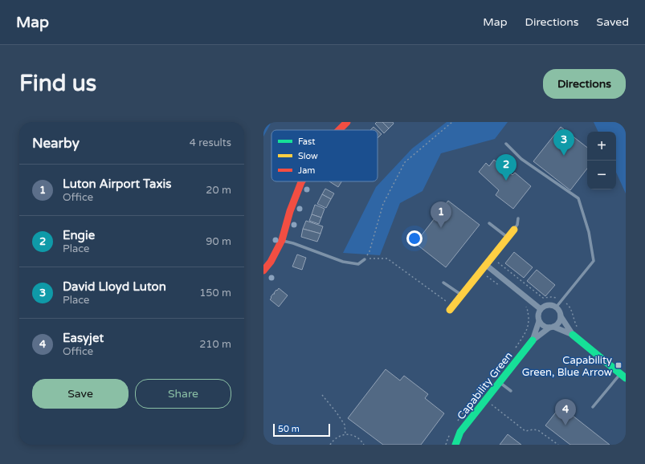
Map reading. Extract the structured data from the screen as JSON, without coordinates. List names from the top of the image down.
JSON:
{
  "streets": {
    "street": ["Capability Green"]
  },
  "places": {
    "transit": ["Capability Green, Blue Arrow"]
  },
  "legend": ["Fast", "Slow", "Jam"],
  "scale_bar": "50 m",
  "page": {
    "header": "Map",
    "nav": ["Map", "Directions", "Saved"],
    "buttons": [
      "Directions",
      ["Save", "Share"]
    ],
    "title": "Find us",
    "heading": ["Nearby", "4 results"],
    "pins": [
      "3",
      "2",
      "1",
      "4"
    ],
    "map_buttons": ["+", "−"],
    "list": [
      {
        "mark": "1",
        "name": "Luton Airport Taxis",
        "note": "Office",
        "value": "20 m"
      },
      {
        "mark": "2",
        "name": "Engie",
        "note": "Place",
        "value": "90 m"
      },
      {
        "mark": "3",
        "name": "David Lloyd Luton",
        "note": "Place",
        "value": "150 m"
      },
      {
        "mark": "4",
        "name": "Easyjet",
        "note": "Office",
        "value": "210 m"
      }
    ],
    "scale": "50 m"
  }
}
